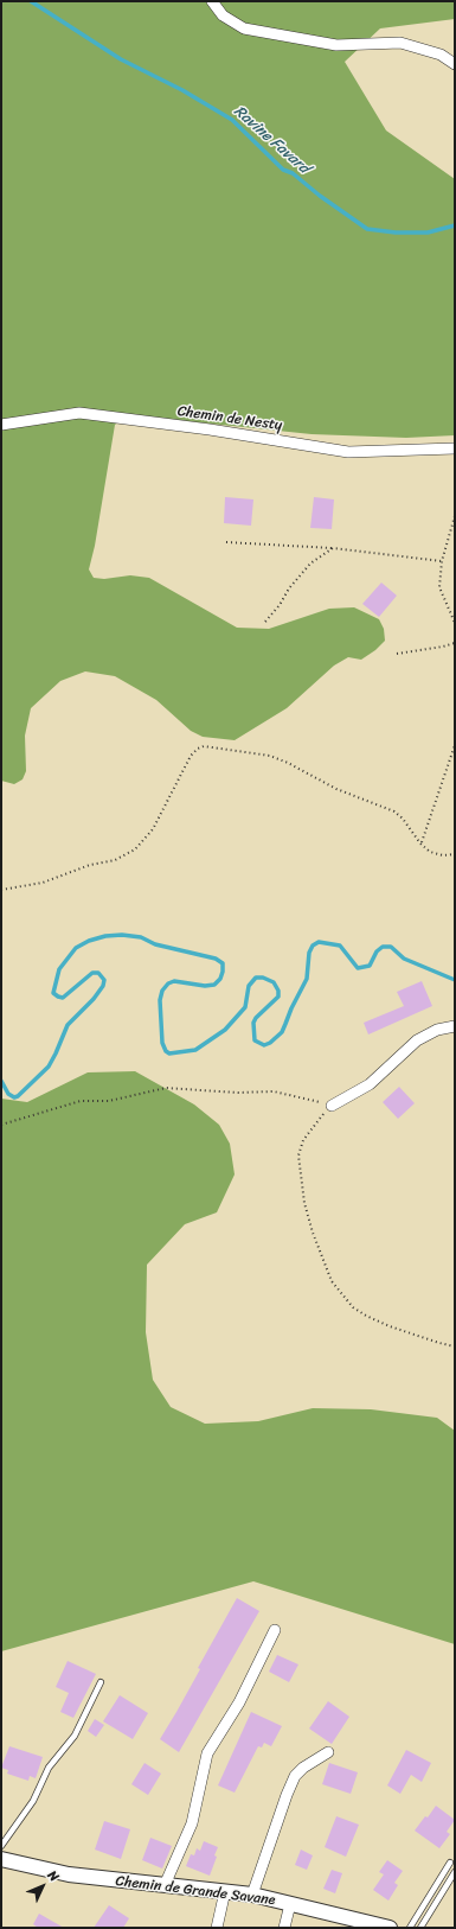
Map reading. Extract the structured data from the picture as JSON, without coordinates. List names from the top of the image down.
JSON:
{
  "streets": {
    "street": ["Chemin de Nesty", "Chemin de Grande Savane"]
  },
  "water": ["Ravine Favard"],
  "north": "top right"
}
